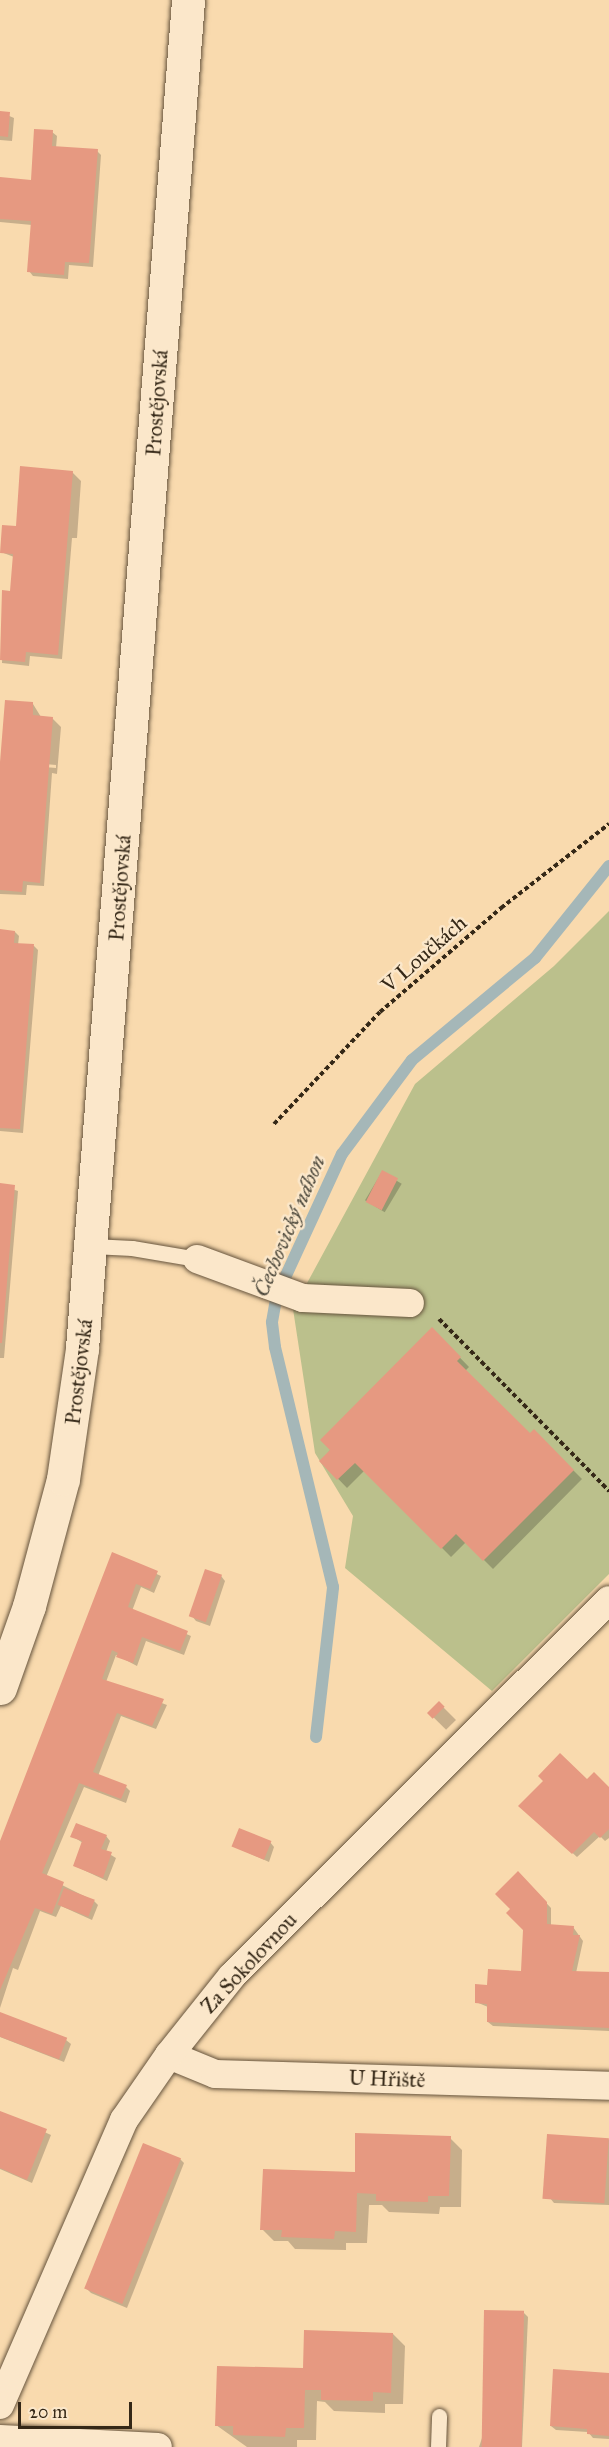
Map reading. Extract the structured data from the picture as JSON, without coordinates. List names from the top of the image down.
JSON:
{
  "streets": {
    "main road": ["Prostějovská"],
    "street": ["Za Sokolovnou", "U Hřiště"],
    "path": ["V Loučkách"]
  },
  "crossings": [
    ["Za Sokolovnou", "U Hřiště"]
  ],
  "water": ["Čechovický náhon"],
  "scale_bar": "20 m"
}
